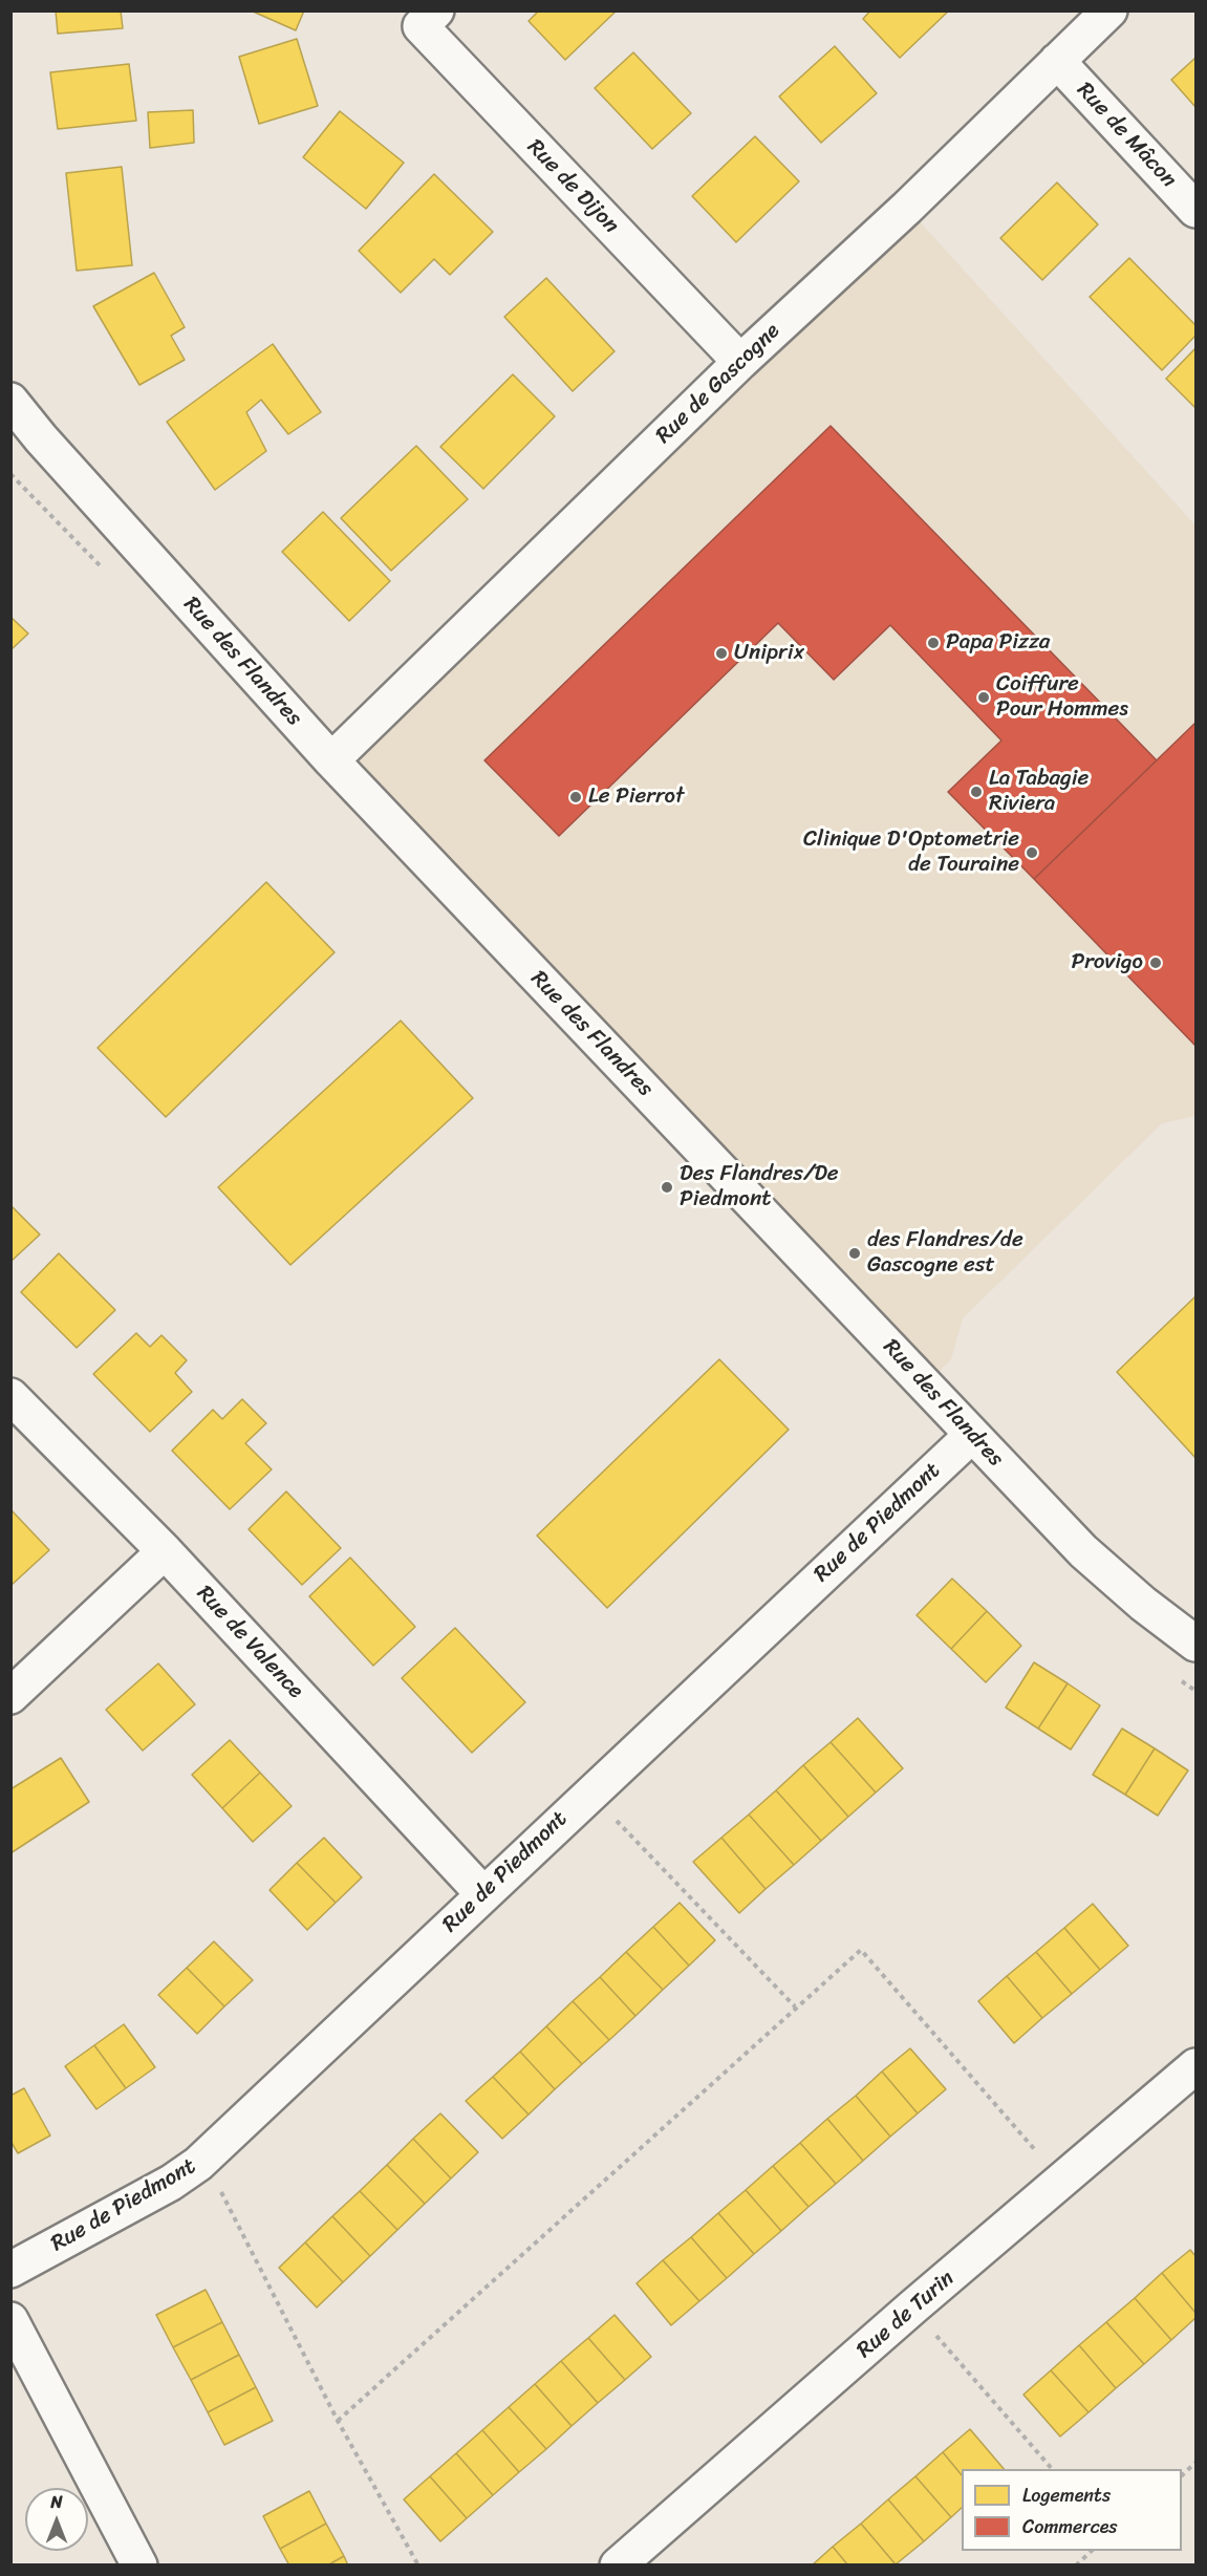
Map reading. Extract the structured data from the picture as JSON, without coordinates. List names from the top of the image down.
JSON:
{
  "streets": {
    "street": [
      "Rue de Mâcon",
      "Rue de Dijon",
      "Rue de Gascogne",
      "Rue des Flandres",
      "Rue de Piedmont",
      "Rue de Valence",
      "Rue de Turin"
    ]
  },
  "crossings": [
    ["Rue de Mâcon", "Rue de Gascogne"],
    ["Rue de Dijon", "Rue de Gascogne"],
    ["Rue de Gascogne", "Rue des Flandres"],
    ["Rue des Flandres", "Rue de Piedmont"],
    ["Rue de Piedmont", "Rue de Valence"]
  ],
  "places": [
    "Papa Pizza",
    "Uniprix",
    "Coiffure Pour Hommes",
    "La Tabagie Riviera",
    "Le Pierrot",
    "Clinique D'Optometrie de Touraine",
    "Provigo",
    "Des Flandres/De Piedmont",
    "des Flandres/de Gascogne est"
  ],
  "legend": ["Logements", "Commerces"],
  "north": "top"
}
